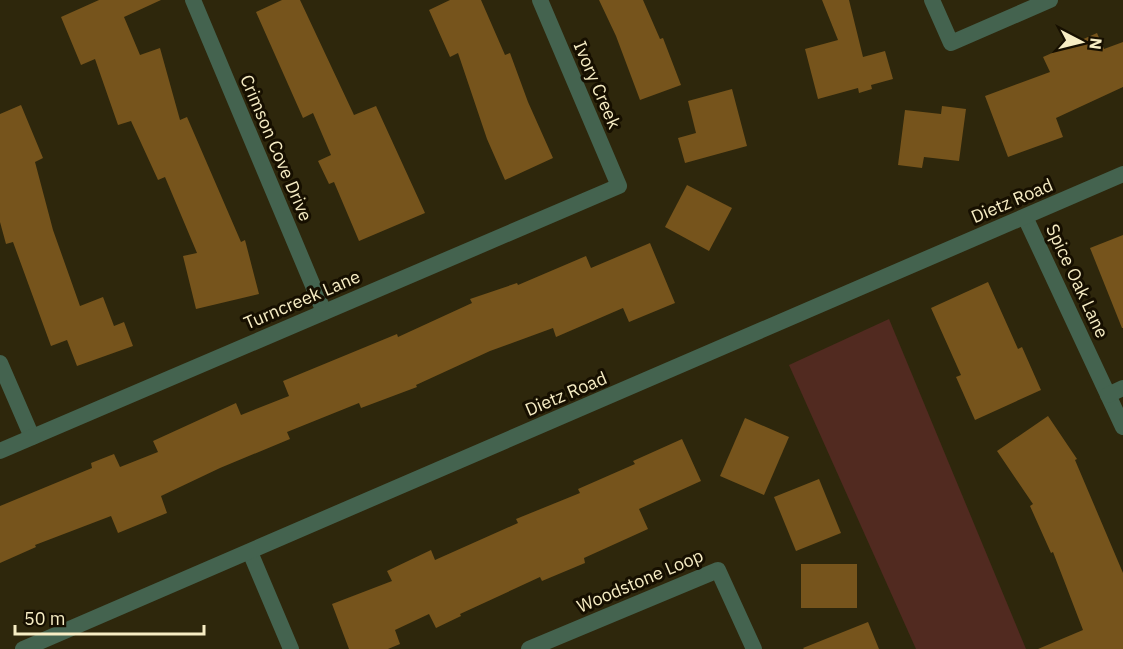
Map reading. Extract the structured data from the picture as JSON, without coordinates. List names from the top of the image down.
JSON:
{
  "streets": {
    "street": [
      "Ivory Creek",
      "Crimson Cove Drive",
      "Dietz Road",
      "Spice Oak Lane",
      "Turncreek Lane",
      "Woodstone Loop"
    ]
  },
  "crossings": [
    ["Ivory Creek", "Turncreek Lane"],
    ["Crimson Cove Drive", "Turncreek Lane"],
    ["Dietz Road", "Spice Oak Lane"]
  ],
  "scale_bar": "50 m",
  "north": "right"
}
